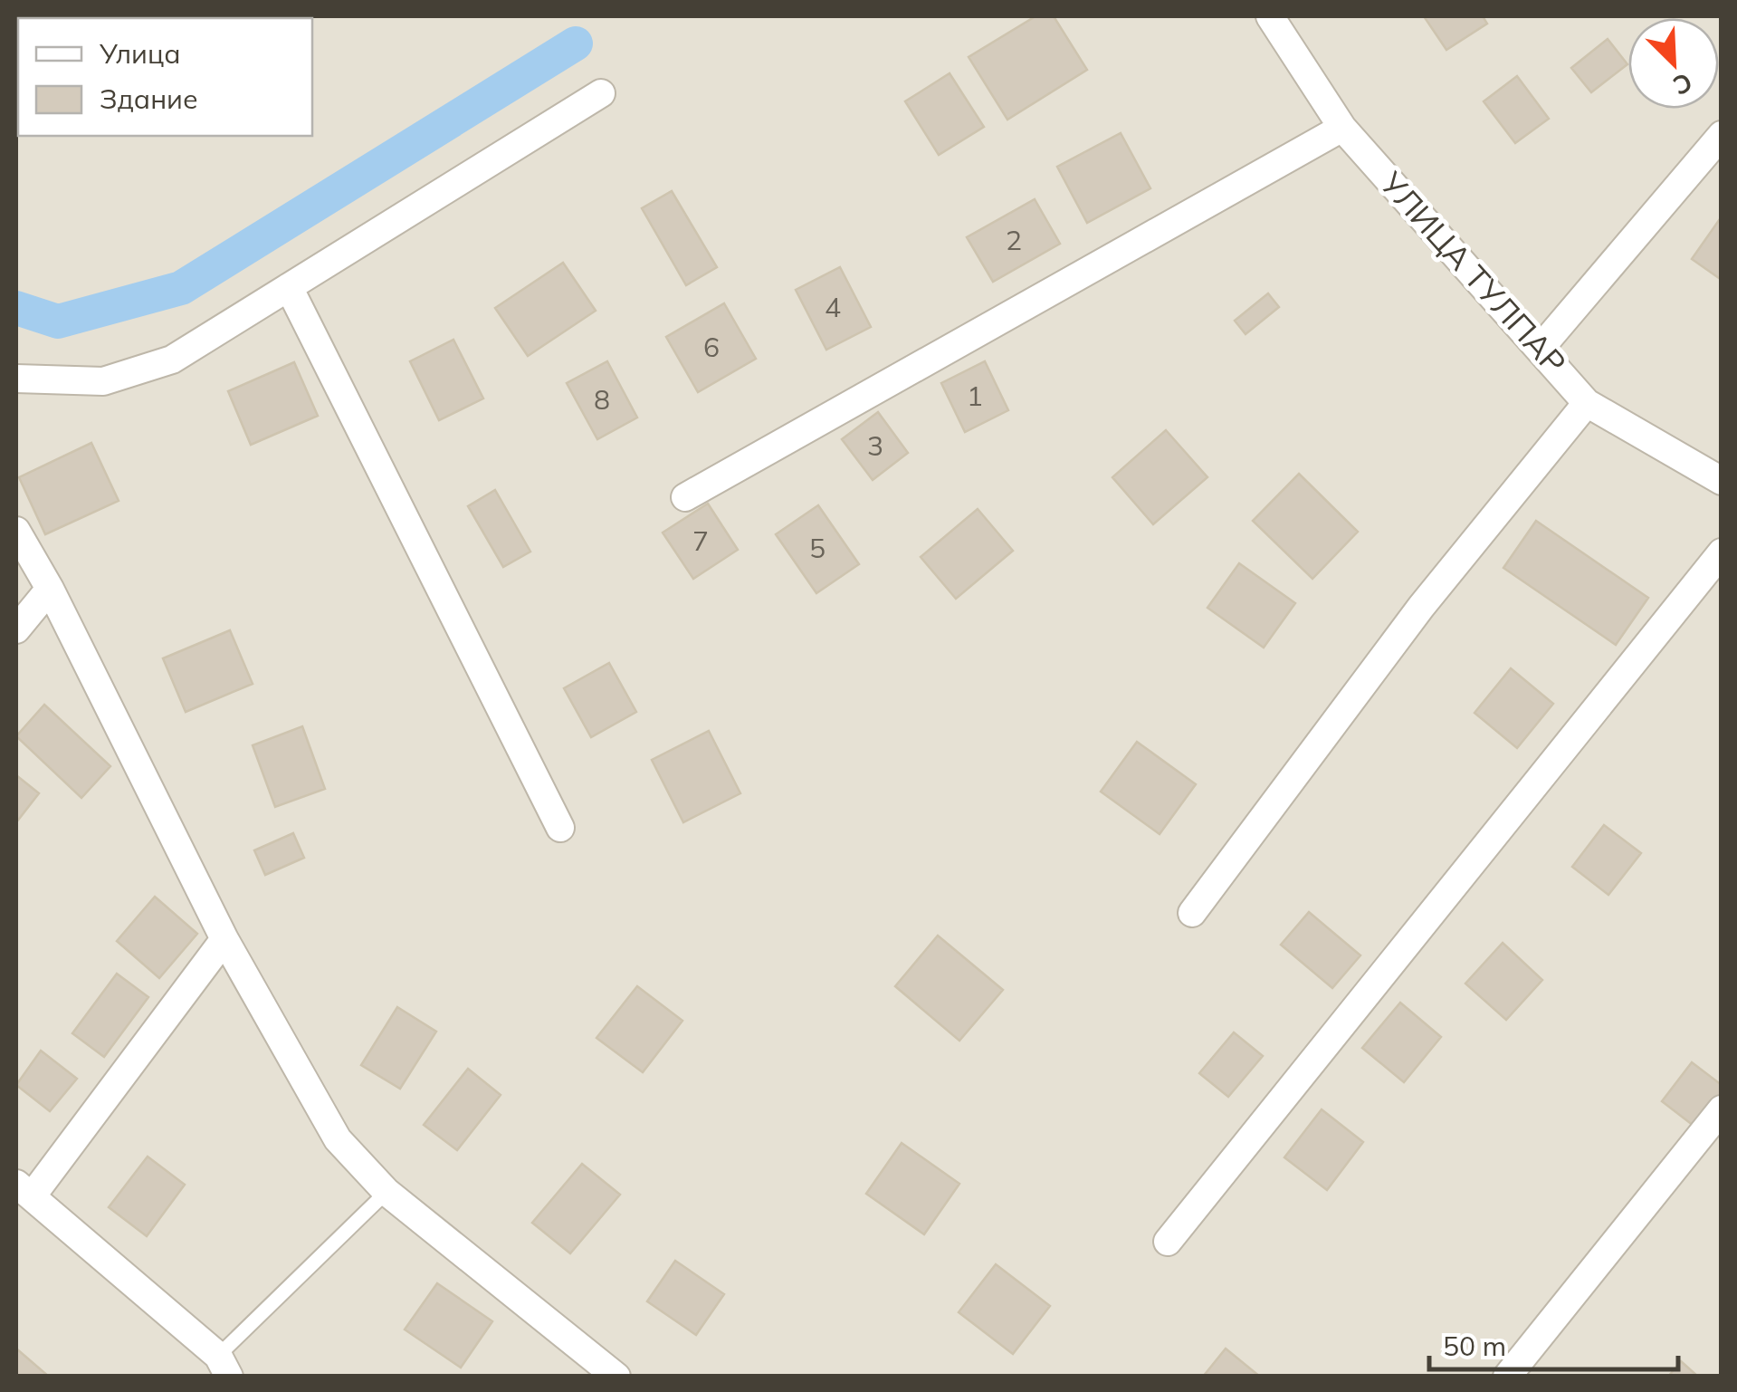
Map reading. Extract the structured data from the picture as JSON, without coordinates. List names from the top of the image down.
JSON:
{
  "streets": {
    "street": ["УЛИЦА ТУЛПАР"]
  },
  "house_numbers": [
    "2",
    "4",
    "6",
    "1",
    "8",
    "3",
    "7",
    "5"
  ],
  "legend": ["Улица", "Здание"],
  "scale_bar": "50 m",
  "north": "bottom right"
}
